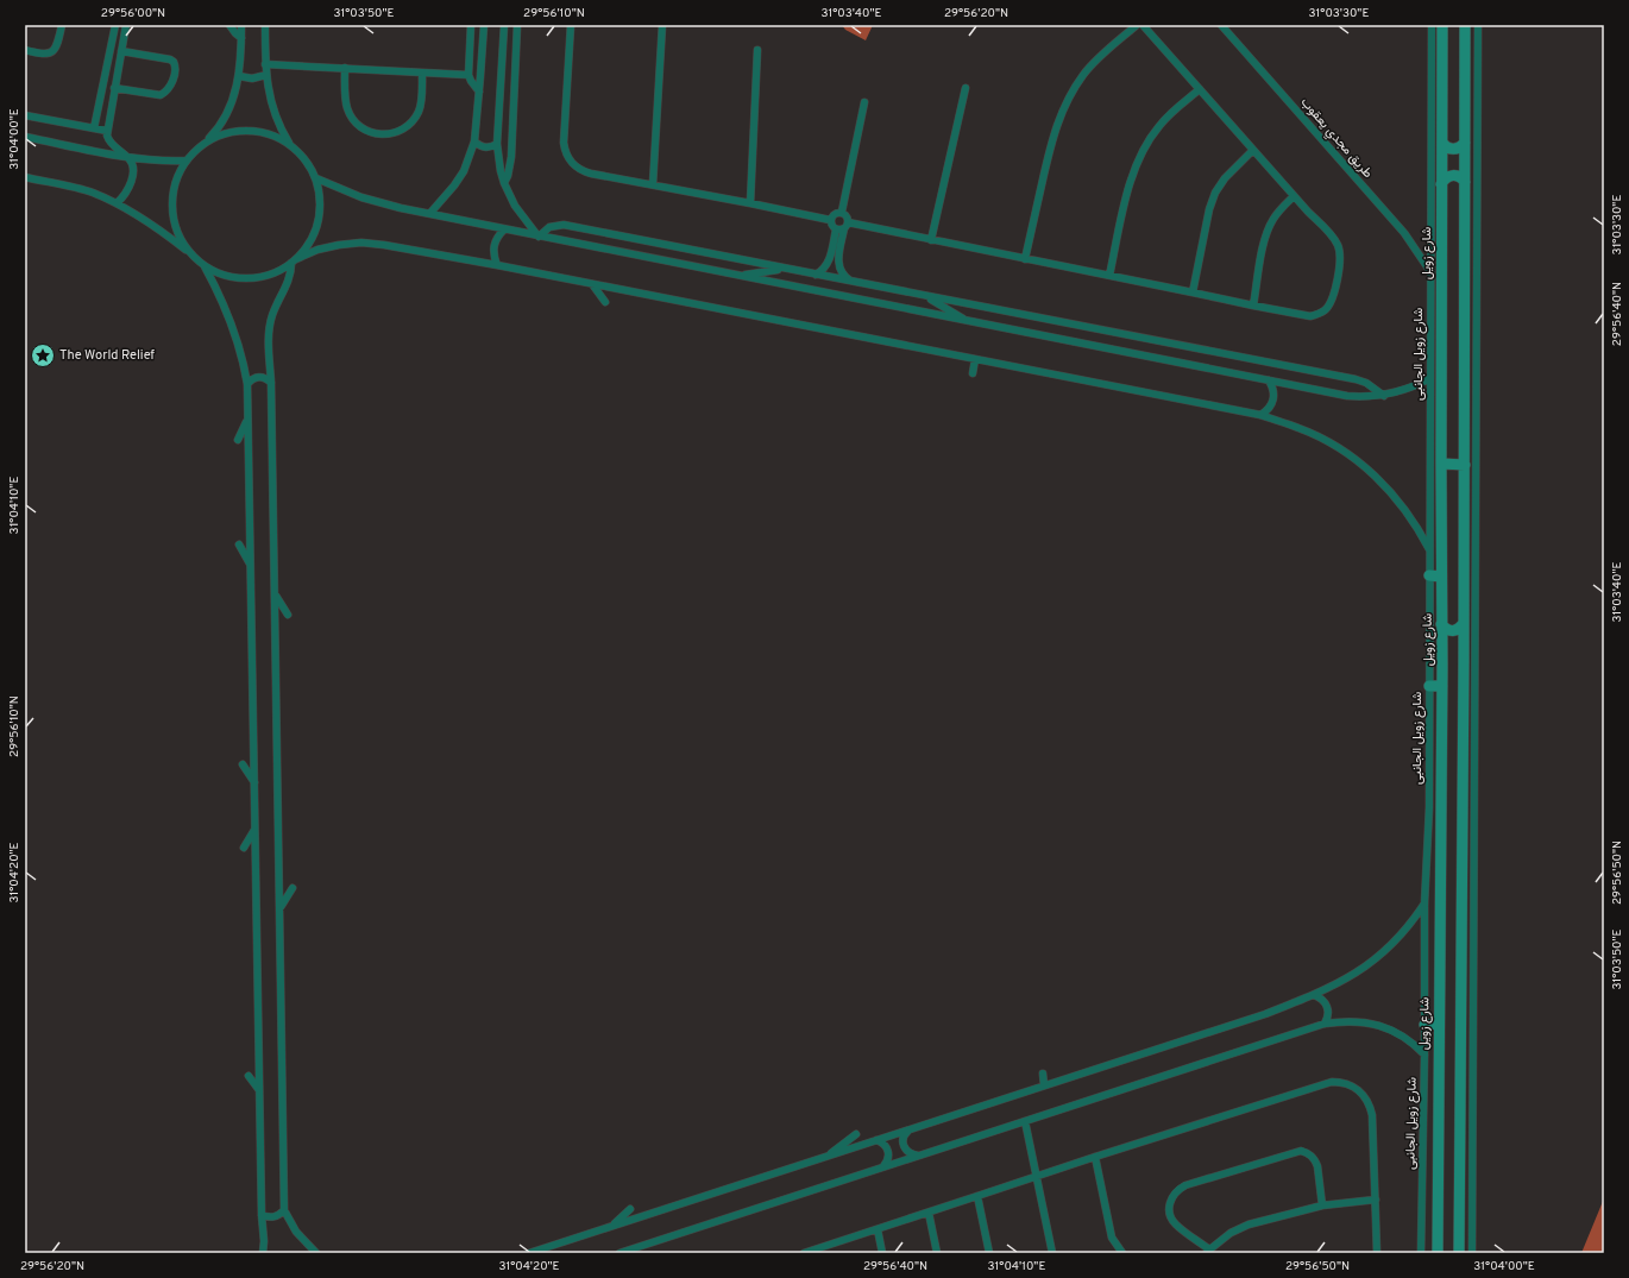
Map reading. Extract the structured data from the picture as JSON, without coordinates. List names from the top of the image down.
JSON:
{
  "streets": {
    "main road": ["شارع زويل"],
    "street": ["طريق مجدي يعقوب", "شارع زويل الجانبى"]
  },
  "crossings": [
    ["طريق مجدي يعقوب", "شارع زويل الجانبى"],
    ["شارع زويل", "شارع زويل الجانبى"]
  ],
  "places": {
    "place": ["The World Relief"]
  },
  "coordinates": [
    "29°56'00\"N",
    "31°03'50\"E",
    "29°56'10\"N",
    "31°03'40\"E",
    "29°56'20\"N",
    "31°03'30\"E",
    "31°04'00\"E",
    "29°56'40\"N",
    "31°04'10\"E",
    "31°04'20\"E",
    "29°56'50\"N"
  ]
}
